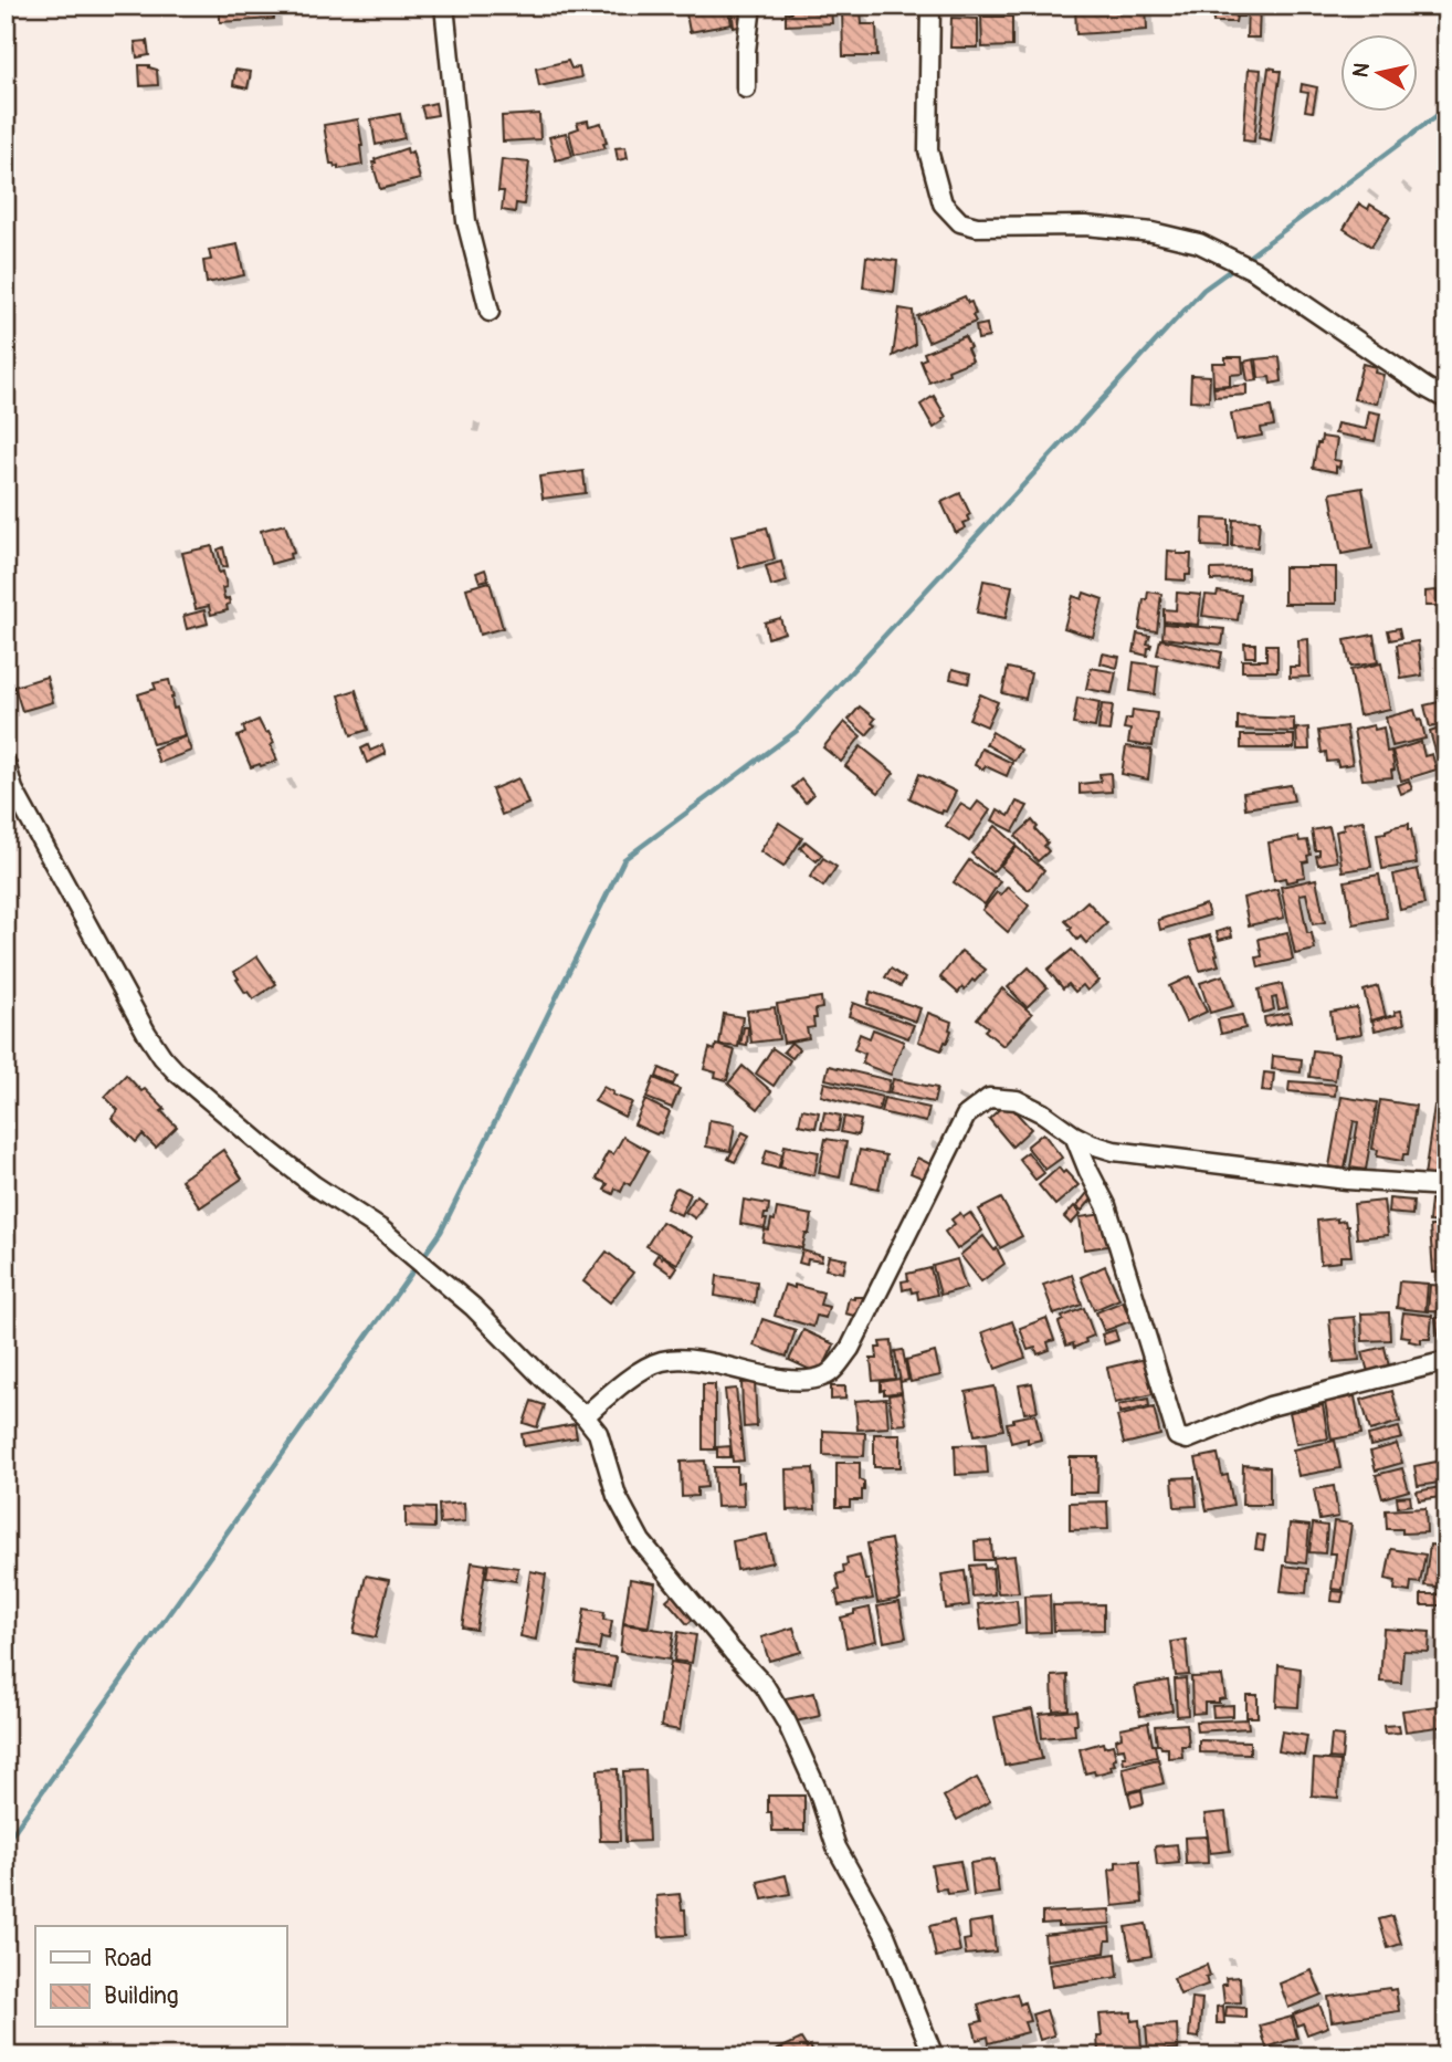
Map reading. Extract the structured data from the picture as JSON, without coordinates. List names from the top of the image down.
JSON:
{
  "legend": ["Road", "Building"],
  "north": "left"
}
